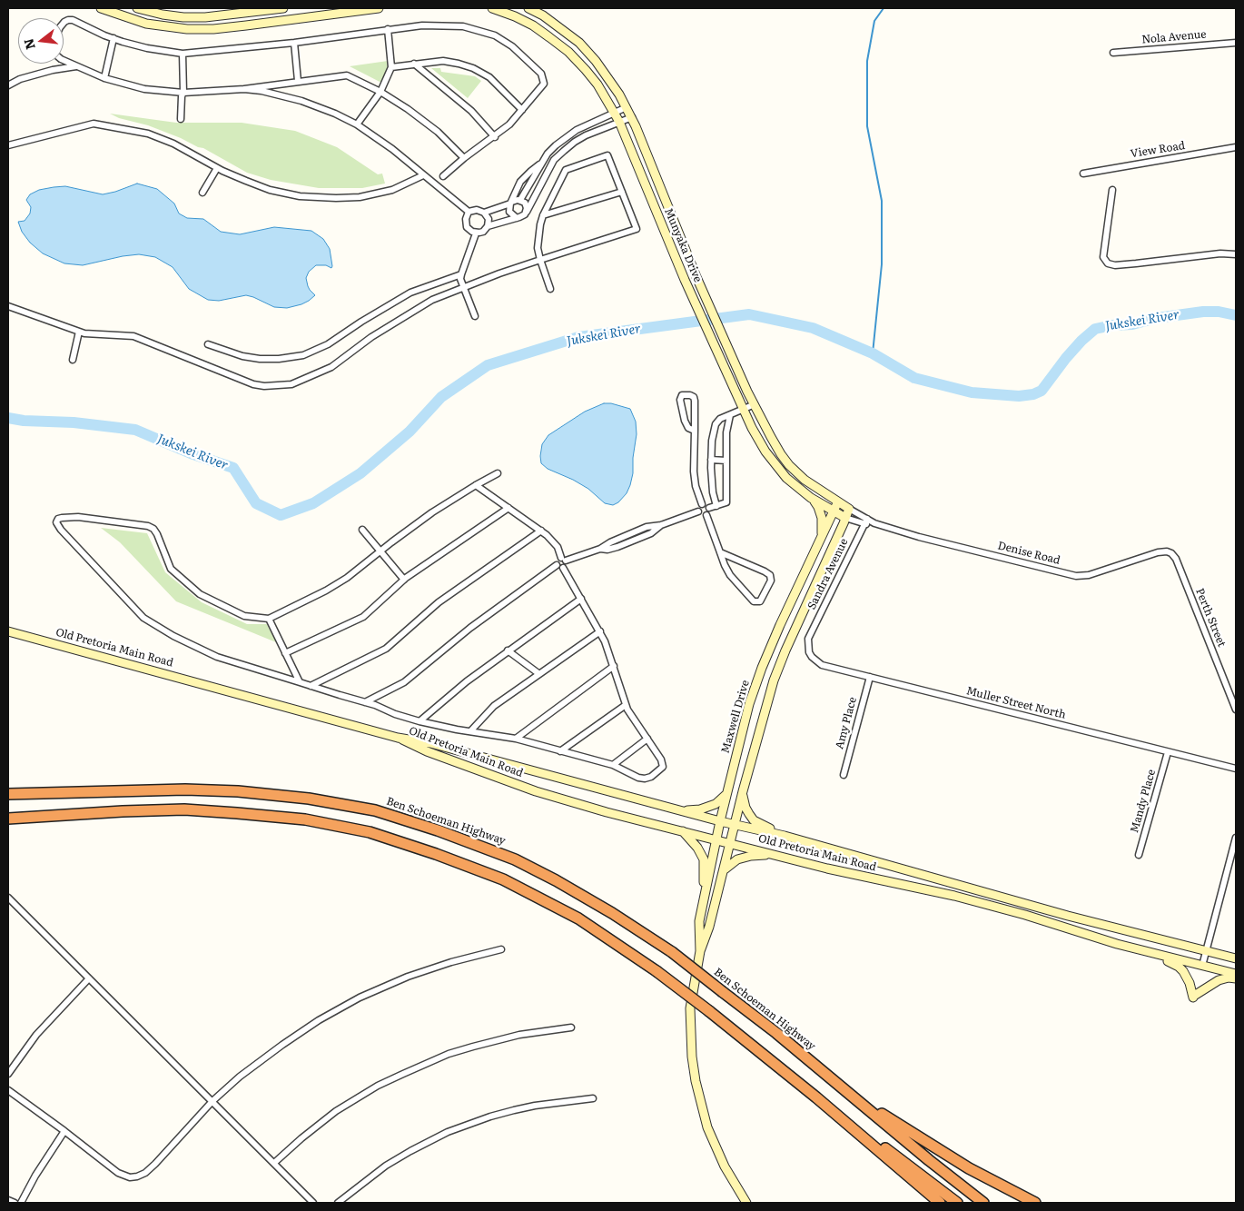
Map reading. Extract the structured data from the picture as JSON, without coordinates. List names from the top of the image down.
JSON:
{
  "streets": {
    "highway": ["Ben Schoeman Highway"],
    "main road": ["Munyaka Drive", "Old Pretoria Main Road", "Maxwell Drive"],
    "street": [
      "Nola Avenue",
      "View Road",
      "Denise Road",
      "Sandra Avenue",
      "Perth Street",
      "Muller Street North",
      "Amy Place",
      "Mandy Place"
    ]
  },
  "crossings": [
    ["Munyaka Drive", "Denise Road"],
    ["Munyaka Drive", "Maxwell Drive"],
    ["Denise Road", "Sandra Avenue"],
    ["Denise Road", "Perth Street"],
    ["Denise Road", "Maxwell Drive"],
    ["Sandra Avenue", "Muller Street North"],
    ["Old Pretoria Main Road", "Maxwell Drive"],
    ["Muller Street North", "Amy Place"],
    ["Muller Street North", "Mandy Place"]
  ],
  "water": ["Jukskei River"],
  "north": "left"
}
